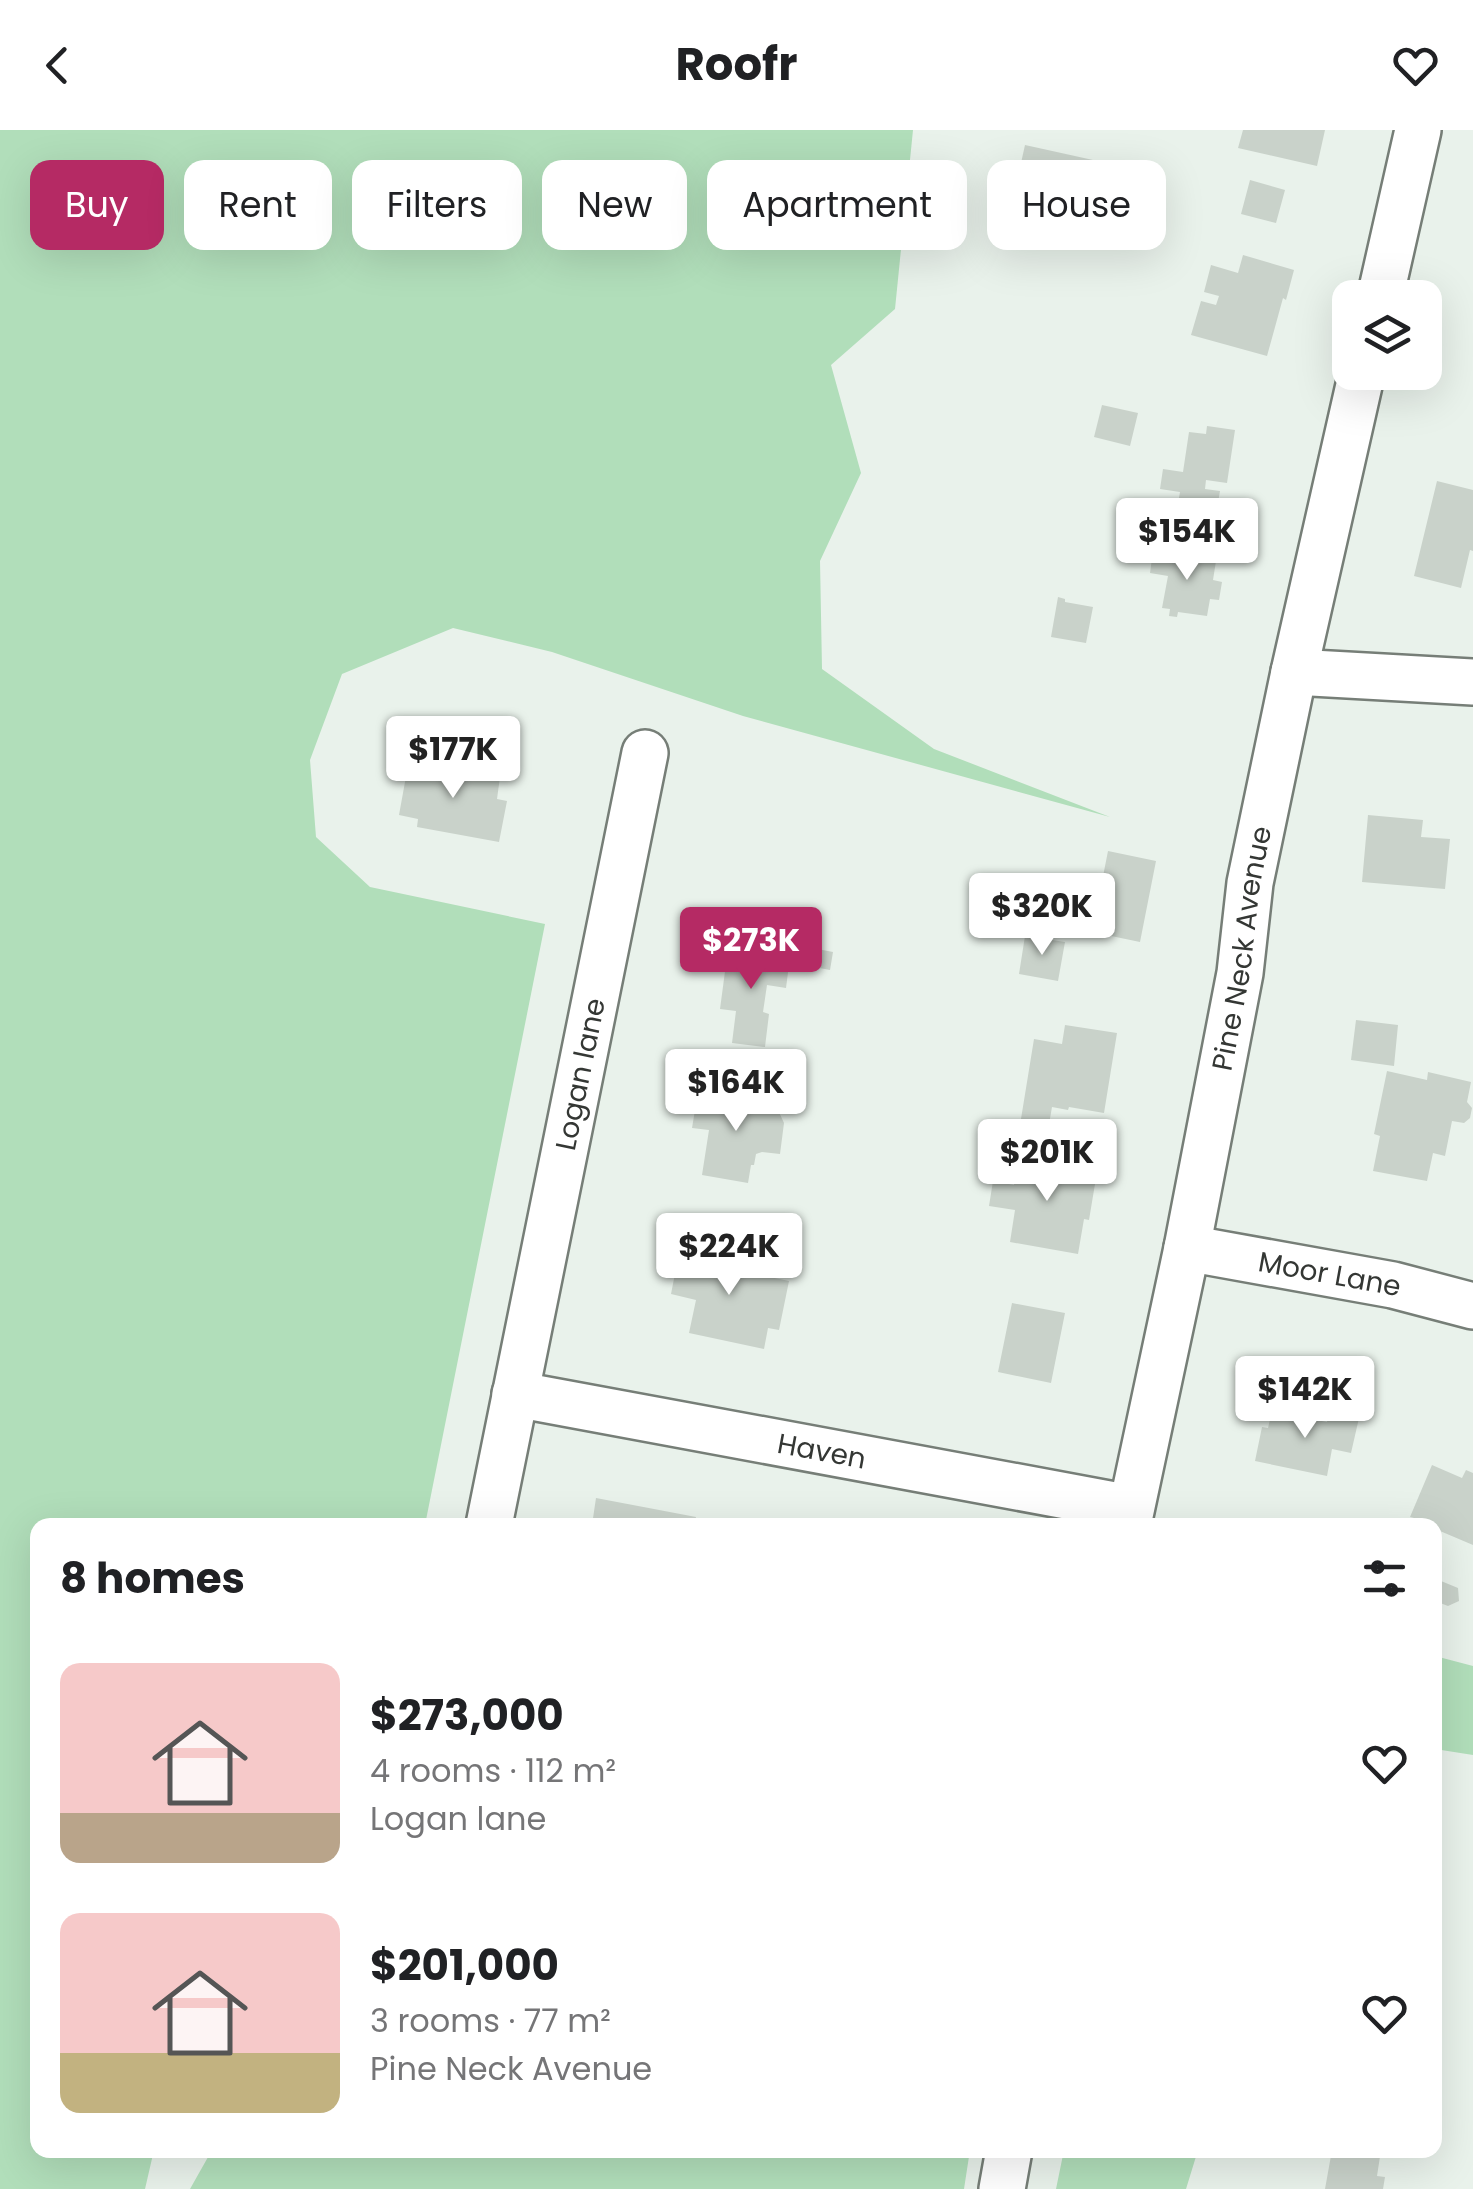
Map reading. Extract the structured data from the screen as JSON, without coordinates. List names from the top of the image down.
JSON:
{
  "streets": {
    "street": [
      "Pine Neck Avenue",
      "Logan lane",
      "Moor Lane",
      "Haven"
    ]
  },
  "crossings": [
    ["Pine Neck Avenue", "Moor Lane"],
    ["Pine Neck Avenue", "Haven"],
    ["Logan lane", "Haven"]
  ],
  "page": {
    "header": "Roofr",
    "chip": [
      "Buy",
      "Rent",
      "Filters",
      "New",
      "Apartment",
      "House"
    ],
    "price": [
      "$154K",
      "$177K",
      "$320K",
      "$273K",
      "$164K",
      "$201K",
      "$224K",
      "$142K"
    ],
    "heading": "8 homes",
    "list": [
      {
        "name": "$273,000",
        "note": "4 rooms · 112 m² · Logan lane"
      },
      {
        "name": "$201,000",
        "note": "3 rooms · 77 m² · Pine Neck Avenue"
      }
    ]
  }
}
